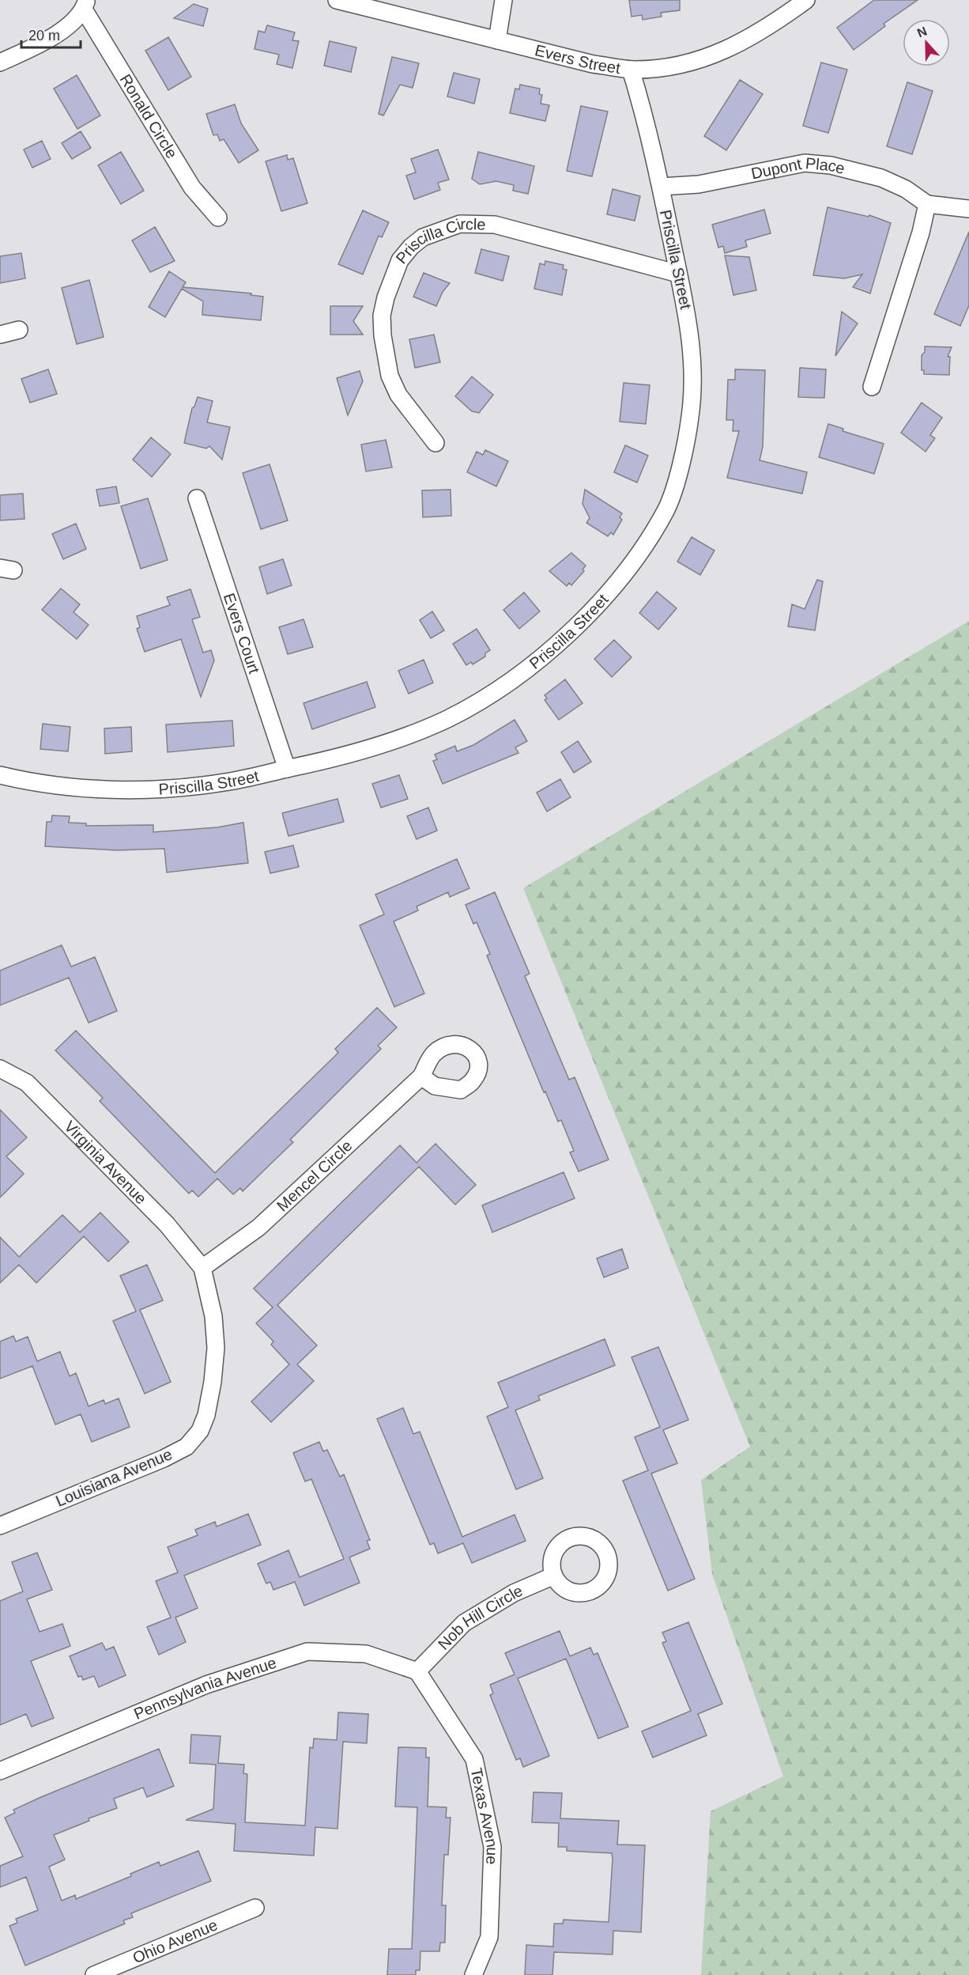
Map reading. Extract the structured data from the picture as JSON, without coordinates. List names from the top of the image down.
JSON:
{
  "streets": {
    "street": [
      "Evers Street",
      "Ronald Circle",
      "Dupont Place",
      "Priscilla Circle",
      "Priscilla Street",
      "Evers Court",
      "Virginia Avenue",
      "Mencel Circle",
      "Louisiana Avenue",
      "Nob Hill Circle",
      "Pennsylvania Avenue",
      "Texas Avenue",
      "Ohio Avenue"
    ]
  },
  "crossings": [
    ["Evers Street", "Priscilla Street"],
    ["Dupont Place", "Priscilla Street"],
    ["Priscilla Circle", "Priscilla Street"],
    ["Priscilla Street", "Evers Court"],
    ["Virginia Avenue", "Mencel Circle"],
    ["Virginia Avenue", "Louisiana Avenue"],
    ["Mencel Circle", "Louisiana Avenue"],
    ["Nob Hill Circle", "Pennsylvania Avenue"],
    ["Nob Hill Circle", "Texas Avenue"],
    ["Pennsylvania Avenue", "Texas Avenue"]
  ],
  "scale_bar": "20 m",
  "north": "top"
}
